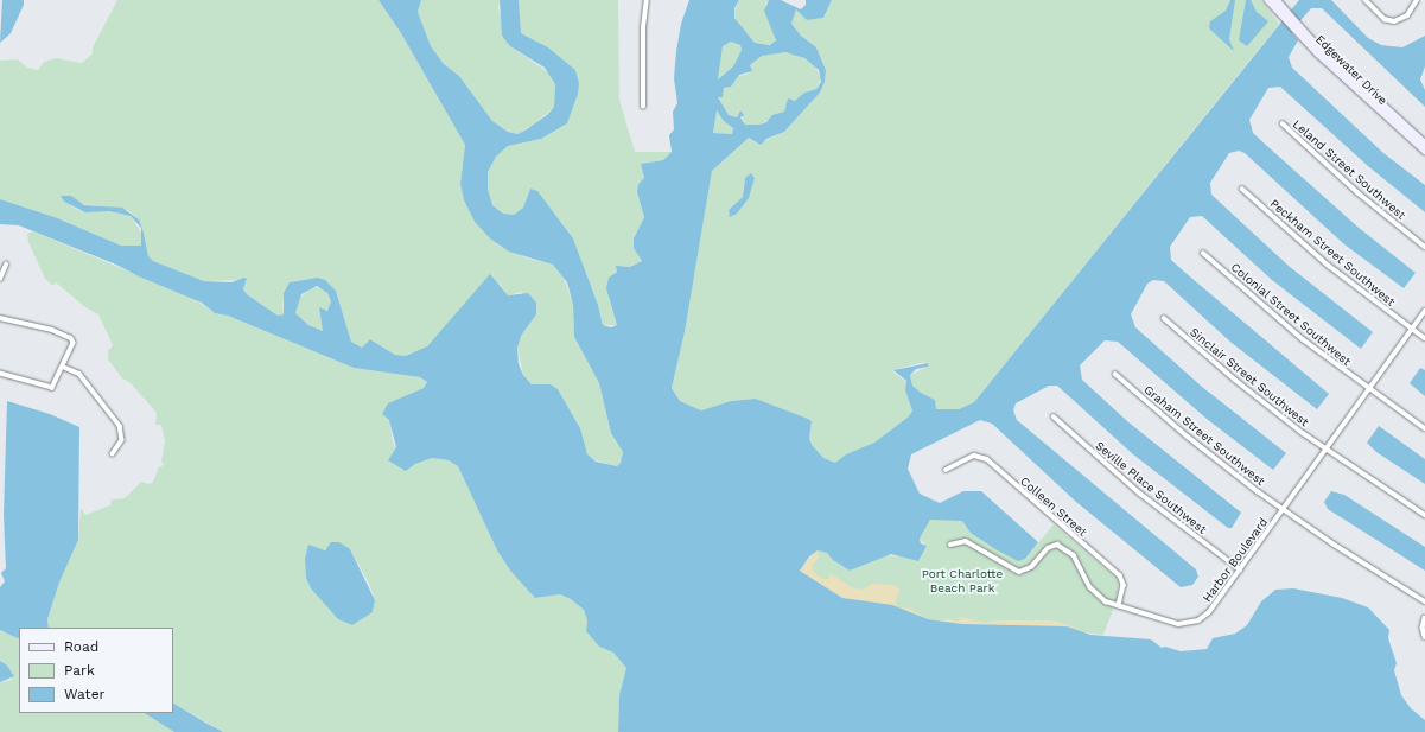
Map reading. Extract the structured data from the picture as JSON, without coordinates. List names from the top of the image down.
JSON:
{
  "streets": {
    "street": [
      "Edgewater Drive",
      "Leland Street Southwest",
      "Peckham Street Southwest",
      "Colonial Street Southwest",
      "Sinclair Street Southwest",
      "Graham Street Southwest",
      "Seville Place Southwest",
      "Colleen Street",
      "Harbor Boulevard"
    ]
  },
  "crossings": [
    ["Peckham Street Southwest", "Harbor Boulevard"],
    ["Colonial Street Southwest", "Harbor Boulevard"],
    ["Sinclair Street Southwest", "Harbor Boulevard"],
    ["Graham Street Southwest", "Harbor Boulevard"],
    ["Seville Place Southwest", "Harbor Boulevard"],
    ["Colleen Street", "Harbor Boulevard"]
  ],
  "parks": ["Port Charlotte Beach Park"],
  "legend": ["Road", "Park", "Water"]
}
